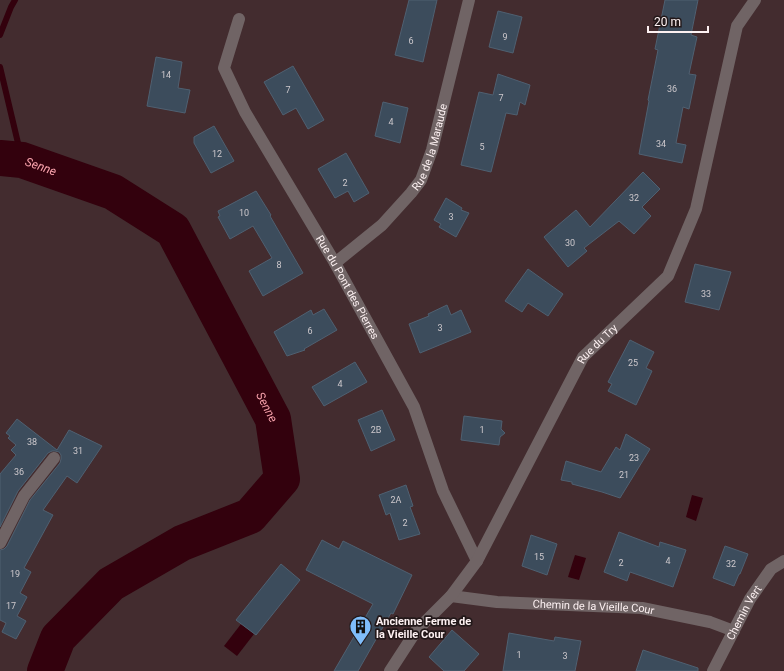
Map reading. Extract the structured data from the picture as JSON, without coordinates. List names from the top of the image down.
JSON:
{
  "streets": {
    "street": [
      "Rue de la Maraude",
      "Rue du Pont des Pierres",
      "Rue du Try",
      "Chemin de la Vieille Cour",
      "Chemin Vert"
    ]
  },
  "crossings": [
    ["Rue de la Maraude", "Rue du Pont des Pierres"],
    ["Rue du Pont des Pierres", "Rue du Try"],
    ["Rue du Try", "Chemin de la Vieille Cour"],
    ["Chemin de la Vieille Cour", "Chemin Vert"]
  ],
  "water": ["Senne"],
  "places": {
    "building": ["Ancienne Ferme de la Vieille Cour"]
  },
  "house_numbers": [
    "9",
    "6",
    "14",
    "36",
    "7",
    "7",
    "4",
    "34",
    "5",
    "12",
    "2",
    "32",
    "10",
    "3",
    "30",
    "8",
    "33",
    "3",
    "6",
    "25",
    "4",
    "2B",
    "1",
    "38",
    "31",
    "23",
    "36",
    "21",
    "2A",
    "2",
    "15",
    "4",
    "2",
    "32",
    "19",
    "17",
    "1",
    "3"
  ],
  "scale_bar": "20 m"
}
